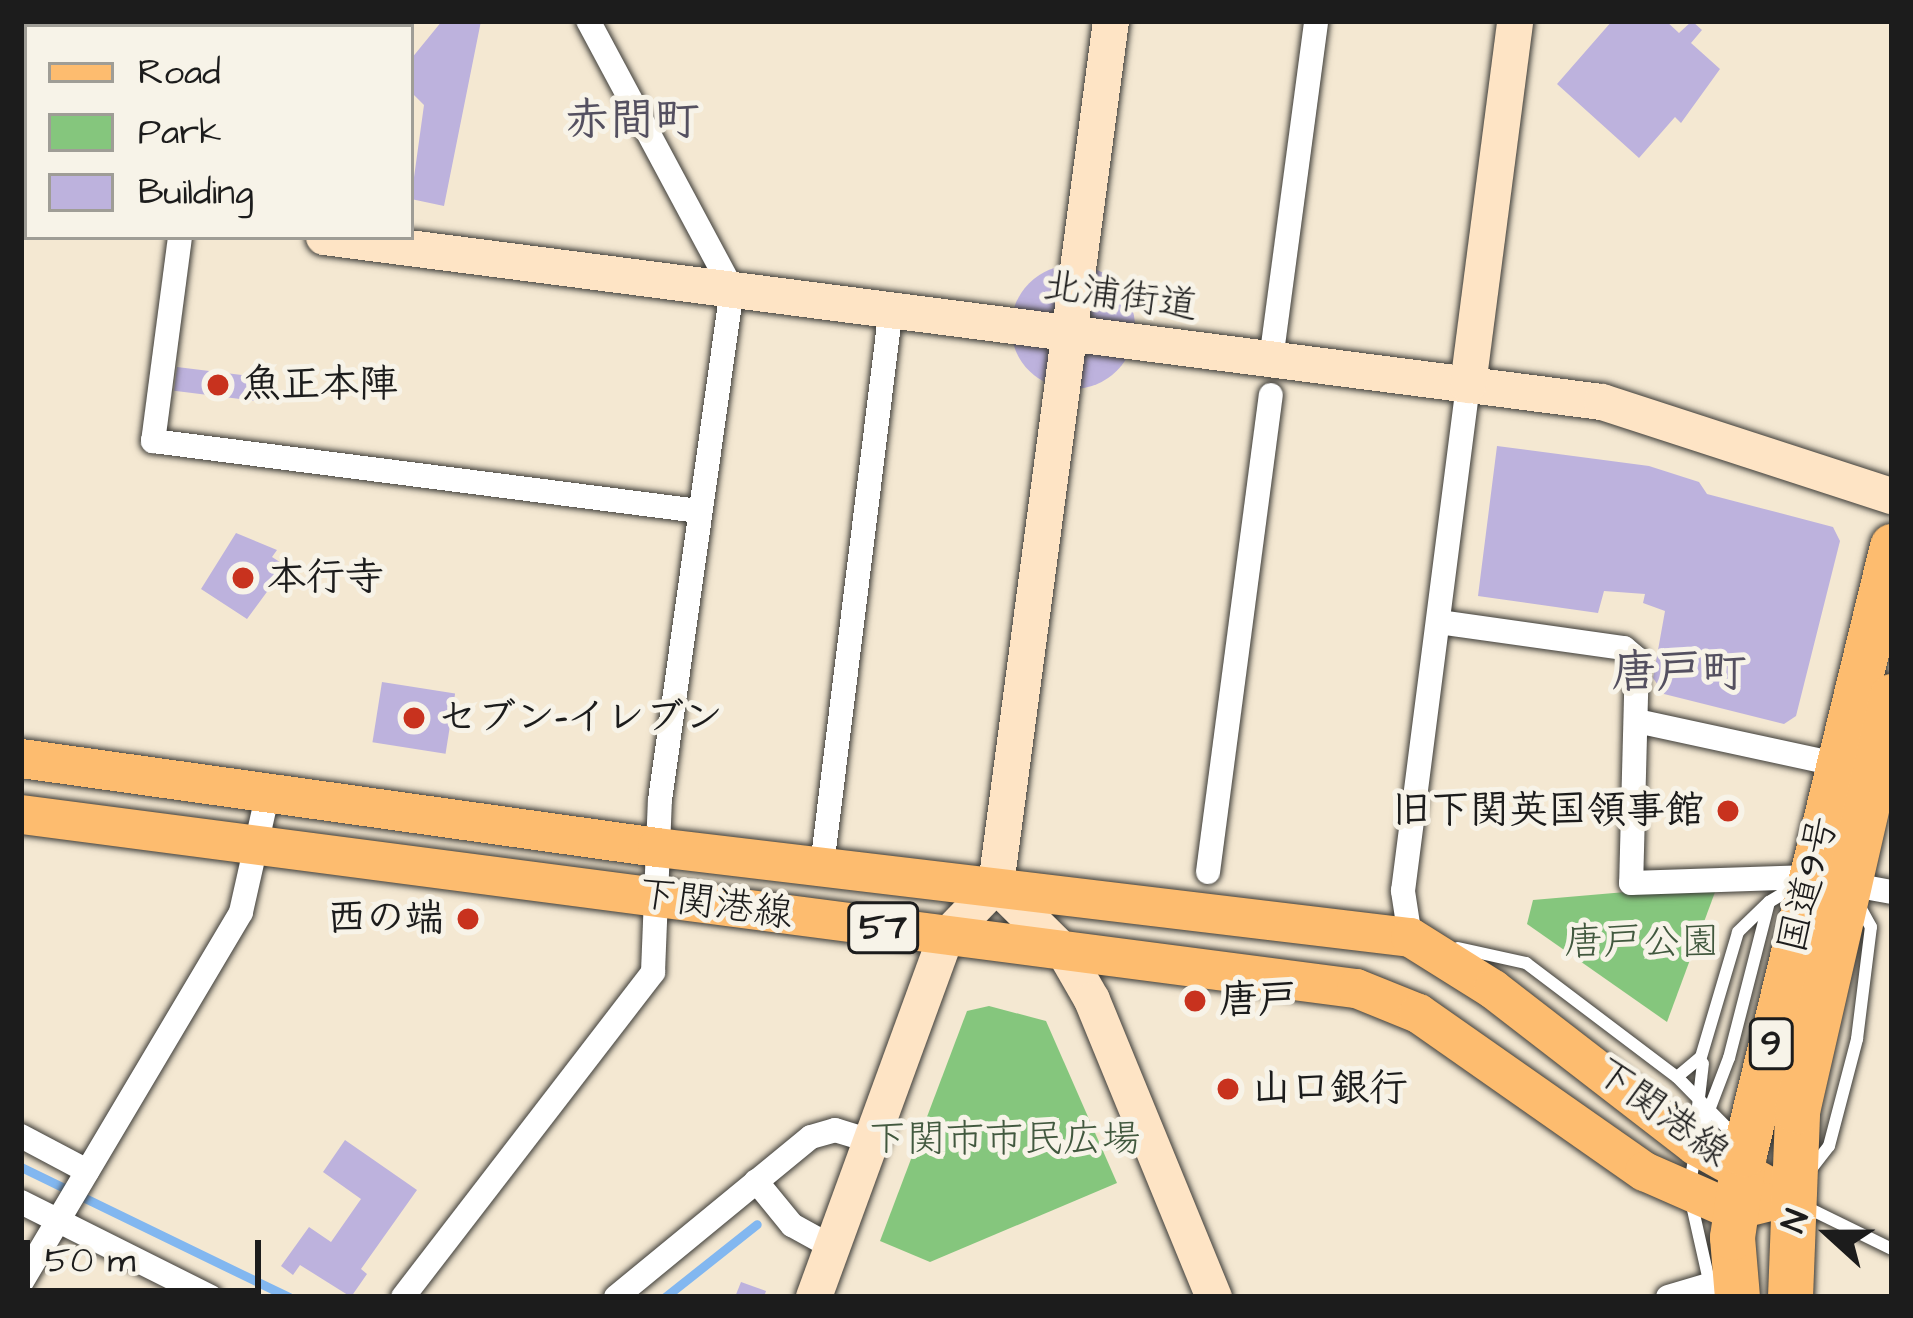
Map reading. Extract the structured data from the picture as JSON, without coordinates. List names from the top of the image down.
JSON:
{
  "streets": {
    "highway": ["国道9号", "9"],
    "main road": ["下関港線", "57"],
    "street": ["北浦街道"]
  },
  "crossings": [
    ["国道9号", "下関港線"]
  ],
  "districts": ["赤間町", "唐戸町"],
  "parks": ["唐戸公園", "下関市市民広場"],
  "places": [
    "魚正本陣",
    "本行寺",
    "セブン-イレブン",
    "旧下関英国領事館",
    "西の端",
    "唐戸",
    "山口銀行"
  ],
  "legend": ["Road", "Park", "Building"],
  "scale_bar": "50 m",
  "north": "left"
}
